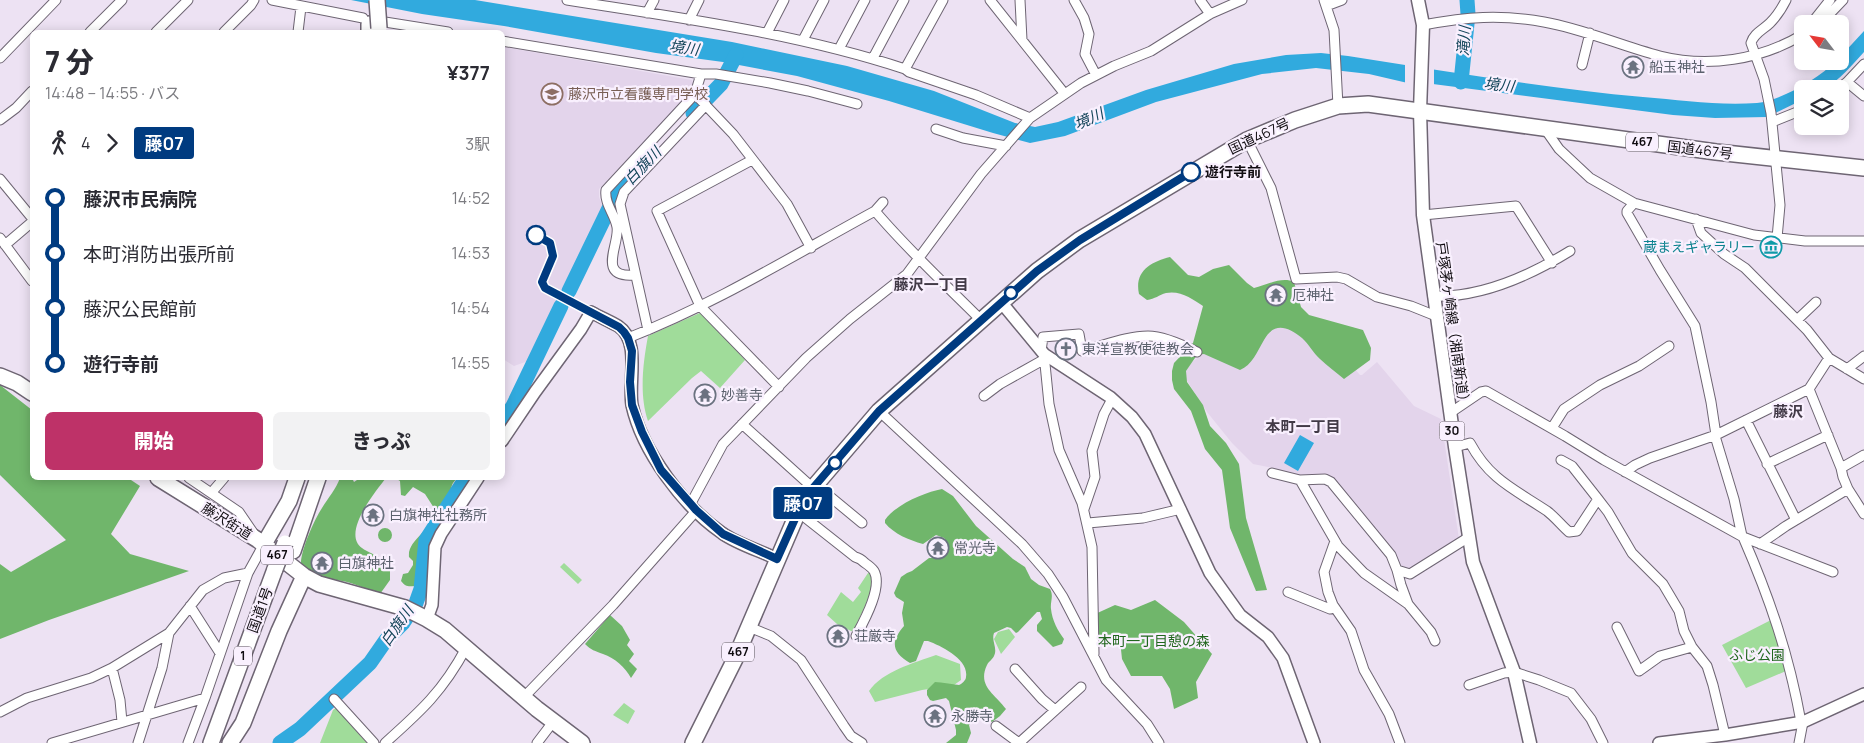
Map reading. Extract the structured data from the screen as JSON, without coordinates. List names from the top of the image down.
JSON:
{
  "streets": {
    "highway": [
      "国道467号",
      "467",
      "藤沢街道",
      "国道1号",
      "1"
    ],
    "main road": ["戸塚茅ヶ崎線（湘南新道）", "30"]
  },
  "crossings": [
    ["国道467号", "戸塚茅ヶ崎線（湘南新道）"],
    ["国道467号", "30"],
    ["戸塚茅ヶ崎線（湘南新道）", "30"]
  ],
  "districts": ["藤沢一丁目", "藤沢", "本町一丁目"],
  "water": ["滝川", "境川", "白旗川"],
  "parks": ["本町一丁目憩の森", "ふじ公園"],
  "places": {
    "temple": [
      "船玉神社",
      "厄神社",
      "妙善寺",
      "白旗神社社務所",
      "常光寺",
      "白旗神社",
      "荘厳寺",
      "永勝寺"
    ],
    "school or university": ["藤沢市立看護専門学校"],
    "other": ["遊行寺前"],
    "museum": ["蔵まえギャラリー"],
    "church": ["東洋宣教使徒教会"]
  },
  "lines": ["bus line 藤07"],
  "north": "top left",
  "page": {
    "on_map": "藤07",
    "heading": ["7 分", "14:48 – 14:55 · バス", "¥377"],
    "legs": ["4", "藤07", "3駅"],
    "list": [
      {
        "name": "藤沢市民病院",
        "value": "14:52"
      },
      {
        "name": "本町消防出張所前",
        "value": "14:53"
      },
      {
        "name": "藤沢公民館前",
        "value": "14:54"
      },
      {
        "name": "遊行寺前",
        "value": "14:55"
      }
    ],
    "buttons": ["開始", "きっぷ"]
  }
}
